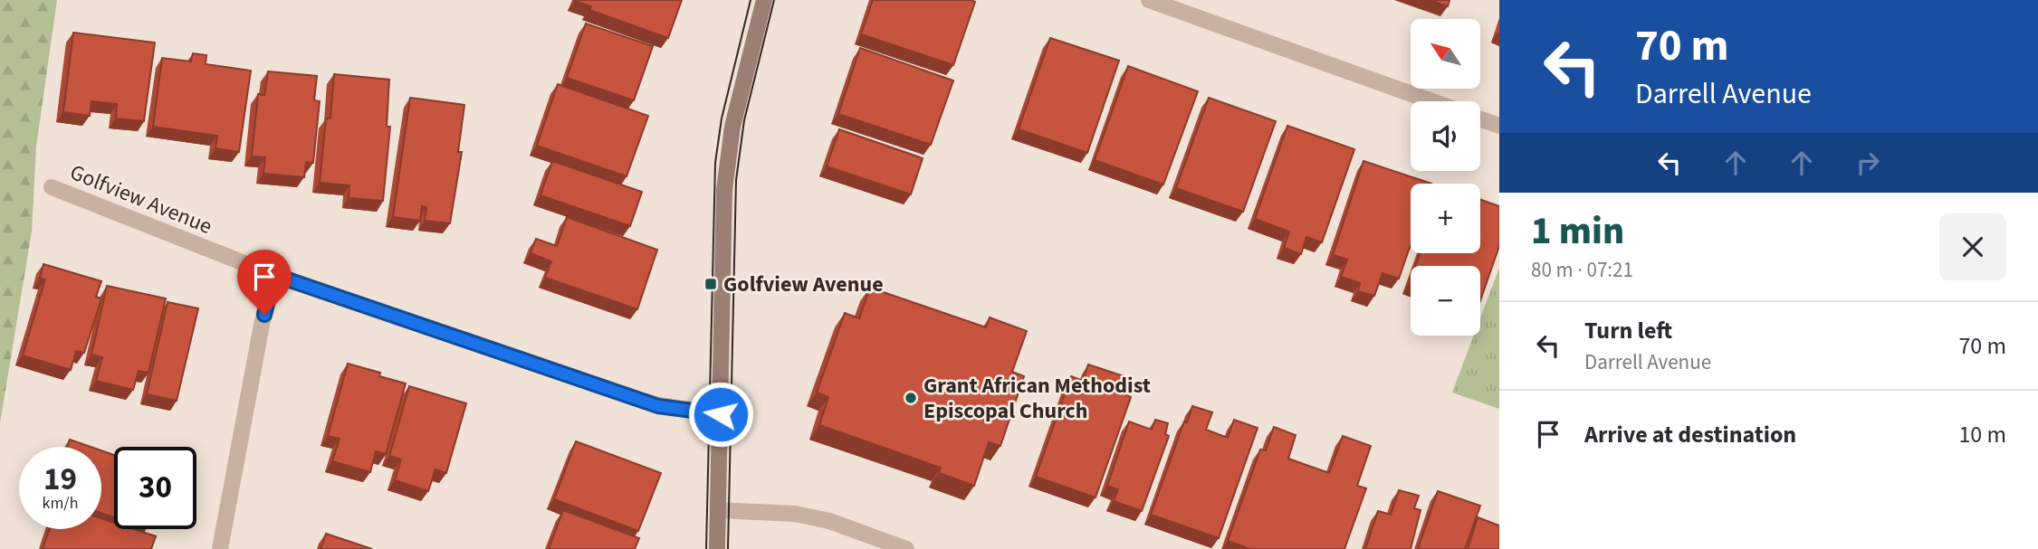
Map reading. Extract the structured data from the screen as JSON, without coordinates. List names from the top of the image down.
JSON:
{
  "streets": {
    "street": ["Golfview Avenue"]
  },
  "places": {
    "transit": ["Golfview Avenue"],
    "other": ["Grant African Methodist Episcopal Church"]
  },
  "north": "top left",
  "page": {
    "turn": ["70 m", "Darrell Avenue"],
    "map_buttons": ["+", "−"],
    "heading": ["1 min", "80 m · 07:21"],
    "list": [
      {
        "name": "Turn left",
        "note": "Darrell Avenue",
        "value": "70 m"
      },
      {
        "name": "Arrive at destination",
        "value": "10 m"
      }
    ],
    "speed": "19 km/h",
    "limit": "30"
  }
}
